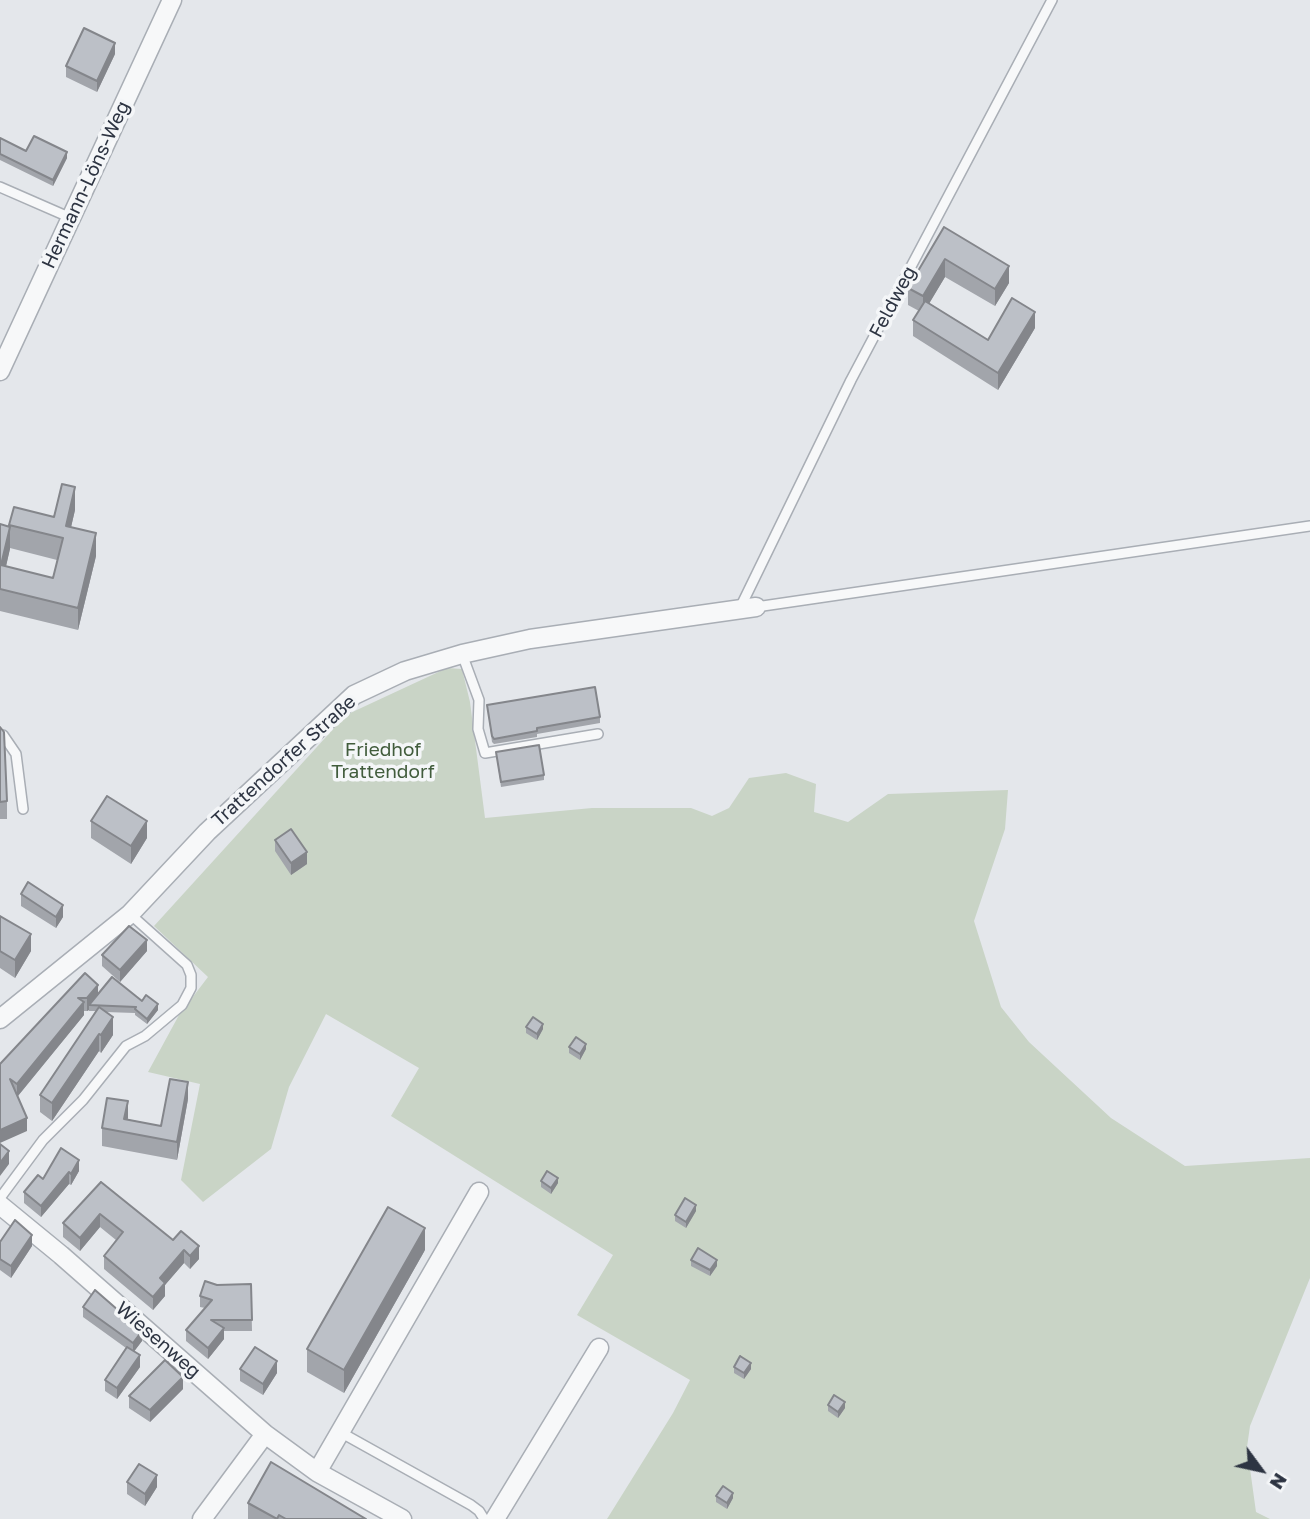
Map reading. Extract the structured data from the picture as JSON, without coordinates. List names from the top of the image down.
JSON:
{
  "streets": {
    "street": ["Hermann-Löns-Weg", "Trattendorfer Straße", "Wiesenweg"],
    "lane": ["Feldweg"]
  },
  "crossings": [
    ["Feldweg", "Trattendorfer Straße"]
  ],
  "parks": ["Friedhof Trattendorf"],
  "north": "bottom right"
}
